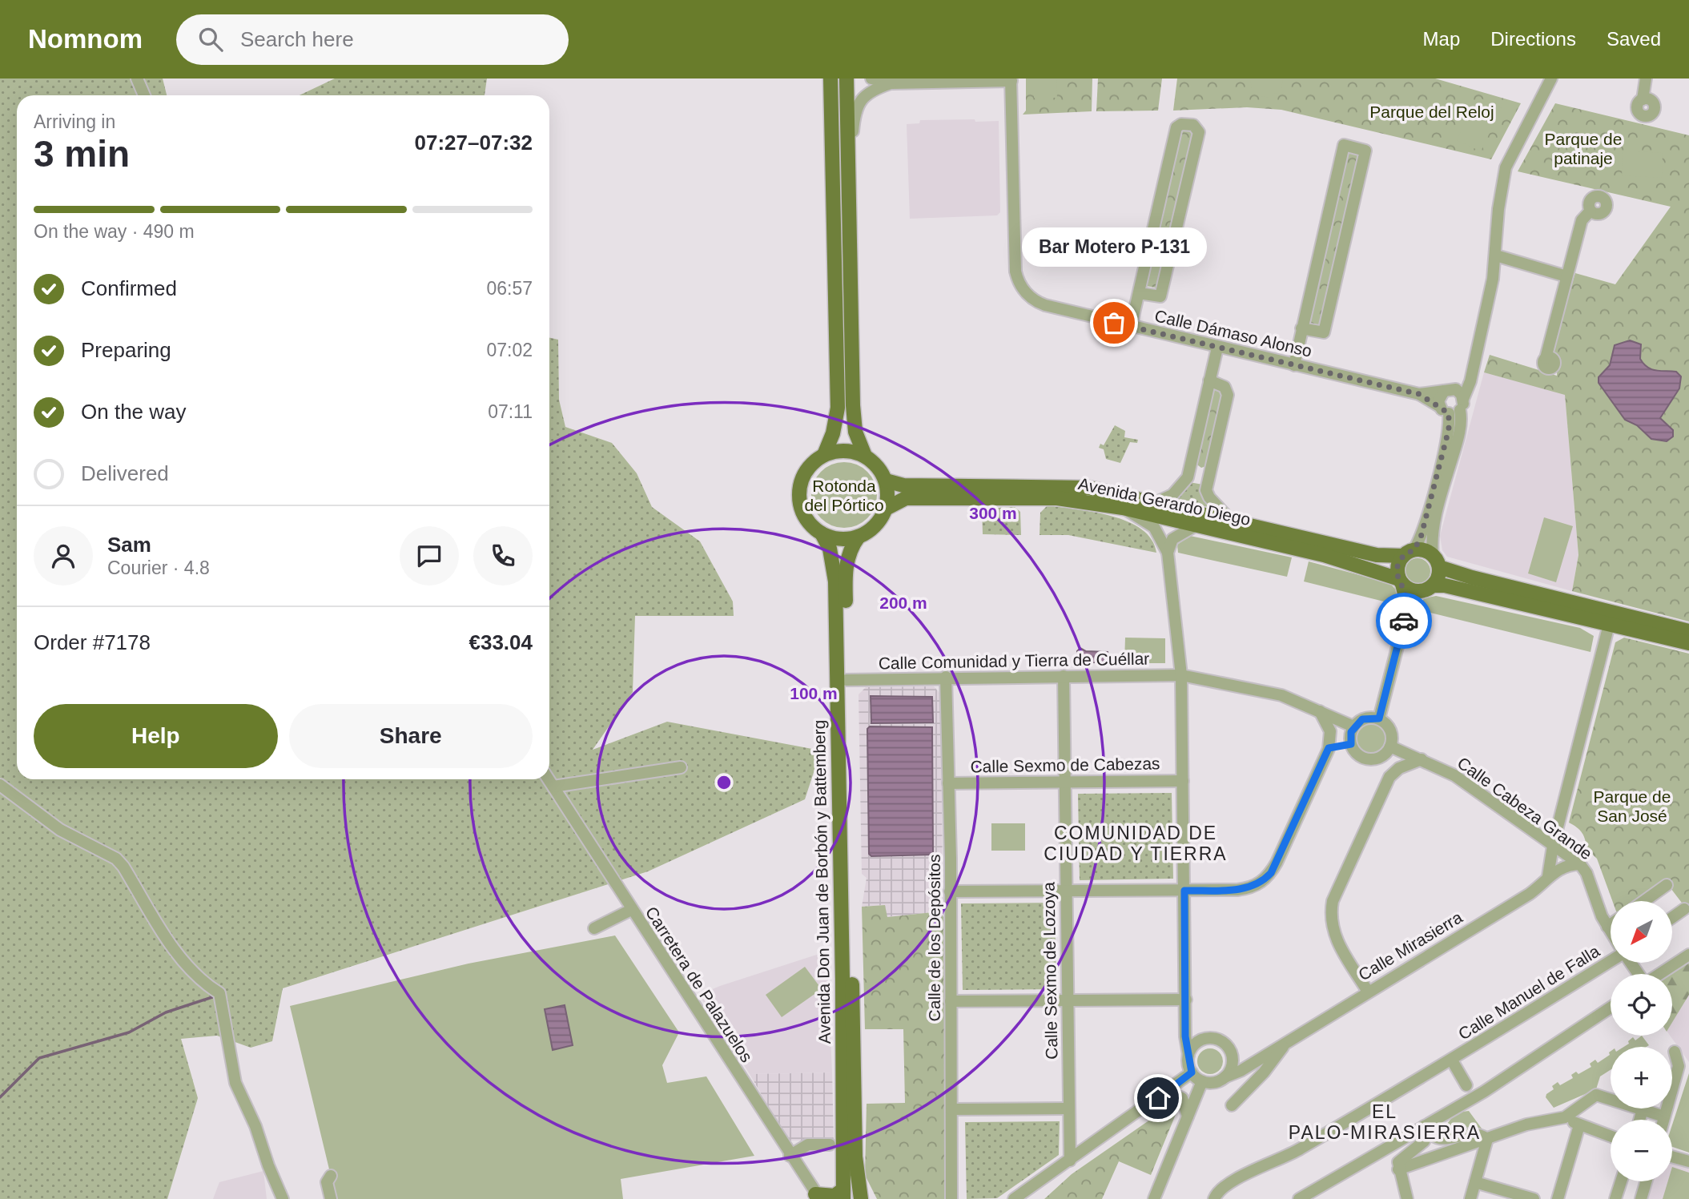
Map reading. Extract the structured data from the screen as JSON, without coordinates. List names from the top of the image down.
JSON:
{
  "streets": {
    "main road": ["Avenida Gerardo Diego", "Avenida Don Juan de Borbón y Battemberg"],
    "street": [
      "Calle Dámaso Alonso",
      "Calle Comunidad y Tierra de Cuéllar",
      "Calle Sexmo de Cabezas",
      "Calle Cabeza Grande",
      "Calle de los Depósitos",
      "Calle Mirasierra",
      "Calle Sexmo de Lozoya",
      "Carretera de Palazuelos",
      "Calle Manuel de Falla"
    ]
  },
  "crossings": [
    ["Avenida Gerardo Diego", "Avenida Don Juan de Borbón y Battemberg"],
    ["Calle Comunidad y Tierra de Cuéllar", "Calle Cabeza Grande"],
    ["Calle Comunidad y Tierra de Cuéllar", "Avenida Don Juan de Borbón y Battemberg"],
    ["Calle Comunidad y Tierra de Cuéllar", "Calle de los Depósitos"],
    ["Calle Comunidad y Tierra de Cuéllar", "Calle Sexmo de Lozoya"],
    ["Calle Sexmo de Cabezas", "Calle de los Depósitos"],
    ["Calle Sexmo de Cabezas", "Calle Sexmo de Lozoya"],
    ["Calle Cabeza Grande", "Calle Mirasierra"]
  ],
  "districts": ["COMUNIDAD DE CIUDAD Y TIERRA", "EL PALO-MIRASIERRA"],
  "parks": [
    "Parque del Reloj",
    "Parque de patinaje",
    "Rotonda del Pórtico",
    "Parque de San José"
  ],
  "places": ["Bar Motero P-131"],
  "north": "bottom left",
  "page": {
    "header": "Nomnom",
    "search": "Search here",
    "nav": ["Map", "Directions", "Saved"],
    "heading": ["3 min", "Arriving in", "07:27–07:32"],
    "panel": [
      "Sam",
      "Courier · 4.8",
      "Order #7178",
      "€33.04"
    ],
    "bar": "On the way · 490 m",
    "bubble": "Bar Motero P-131",
    "list": [
      ["Confirmed", "06:57"],
      ["Preparing", "07:02"],
      ["On the way", "07:11"],
      "Delivered"
    ],
    "buttons": ["Help", "Share"],
    "map_buttons": ["+", "−"]
  },
  "rings": ["300 m", "200 m", "100 m"]
}
